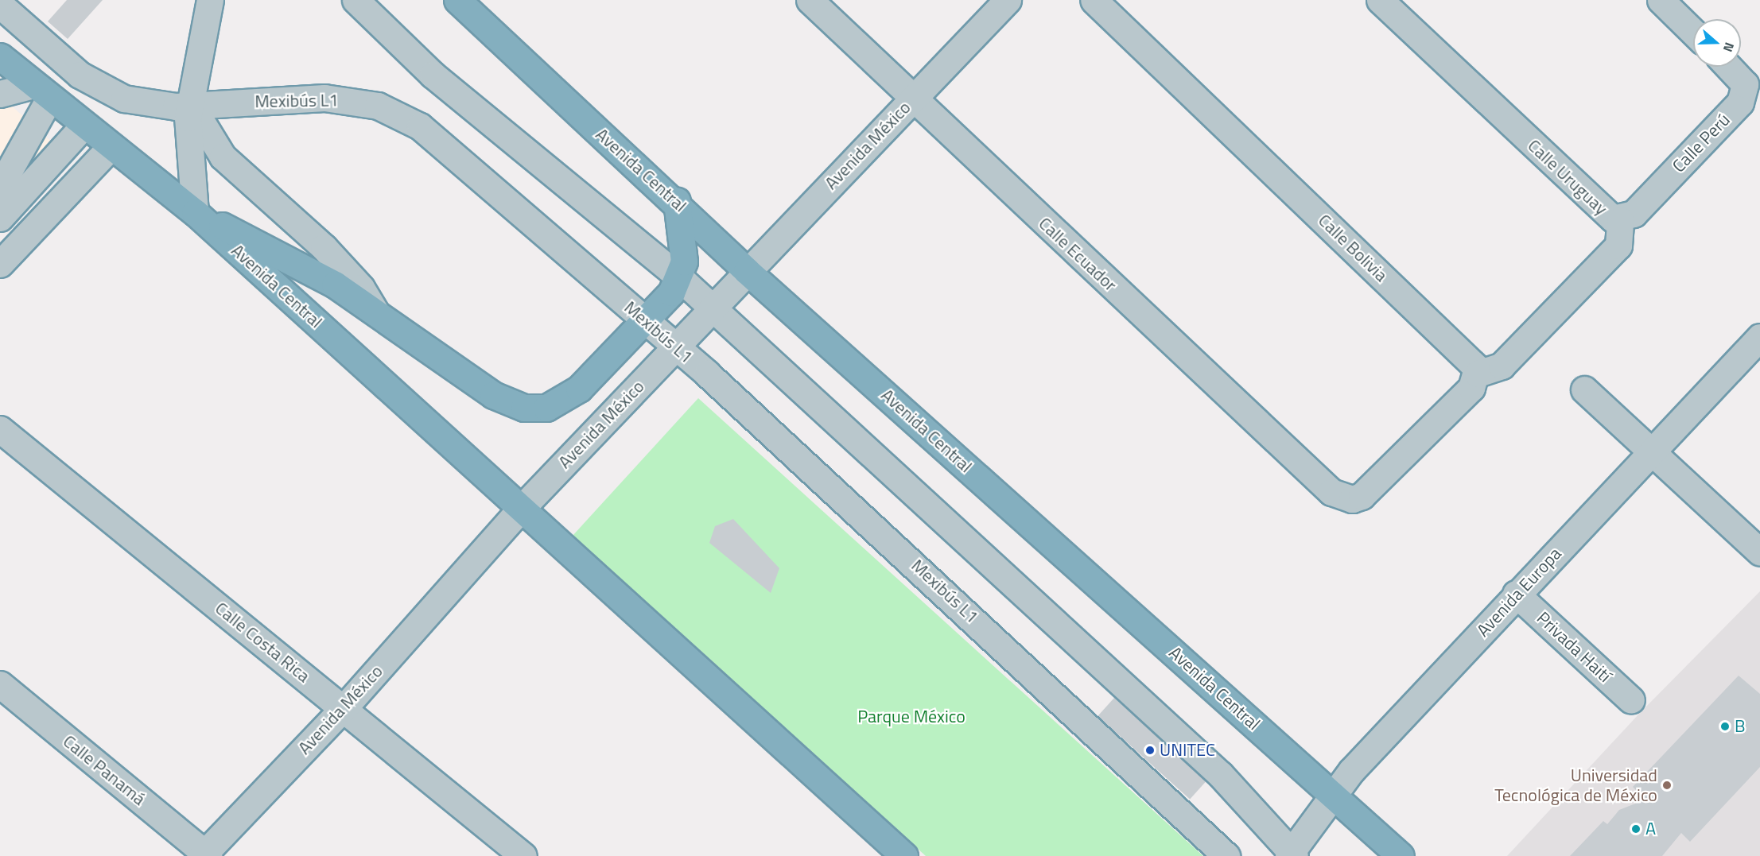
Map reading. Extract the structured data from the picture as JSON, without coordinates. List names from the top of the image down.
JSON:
{
  "streets": {
    "highway": ["Avenida Central"],
    "street": [
      "Mexibús L1",
      "Calle Perú",
      "Avenida México",
      "Calle Uruguay",
      "Calle Bolivia",
      "Calle Ecuador",
      "Avenida Europa",
      "Calle Costa Rica",
      "Privada Haití",
      "Calle Panamá"
    ]
  },
  "crossings": [
    ["Mexibús L1", "Avenida México"],
    ["Calle Perú", "Calle Uruguay"],
    ["Avenida México", "Avenida Central"],
    ["Avenida México", "Calle Ecuador"],
    ["Avenida México", "Calle Costa Rica"],
    ["Avenida México", "Calle Panamá"],
    ["Avenida Central", "Avenida Europa"],
    ["Calle Uruguay", "Calle Bolivia"],
    ["Calle Uruguay", "Calle Ecuador"],
    ["Calle Bolivia", "Calle Ecuador"],
    ["Avenida Europa", "Privada Haití"]
  ],
  "parks": ["Parque México"],
  "places": [
    "B",
    "UNITEC",
    "Universidad Tecnológica de México",
    "A"
  ],
  "north": "right"
}
